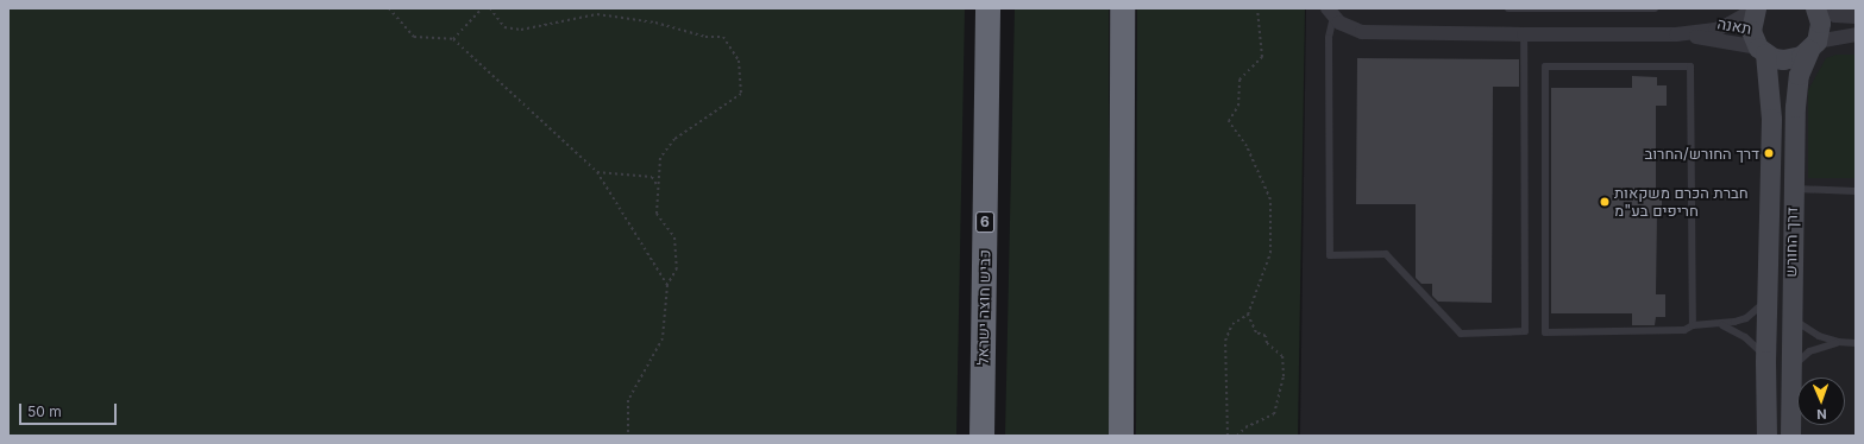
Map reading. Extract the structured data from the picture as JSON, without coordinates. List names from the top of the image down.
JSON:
{
  "streets": {
    "highway": ["6", "כביש חוצה ישראל"],
    "street": ["תאנה", "דרך החורש"]
  },
  "crossings": [
    ["תאנה", "דרך החורש"]
  ],
  "places": ["דרך החורש/החרוב", "חברת הכרם משקאות חריפים בע\"מ"],
  "scale_bar": "50 m",
  "north": "bottom"
}
